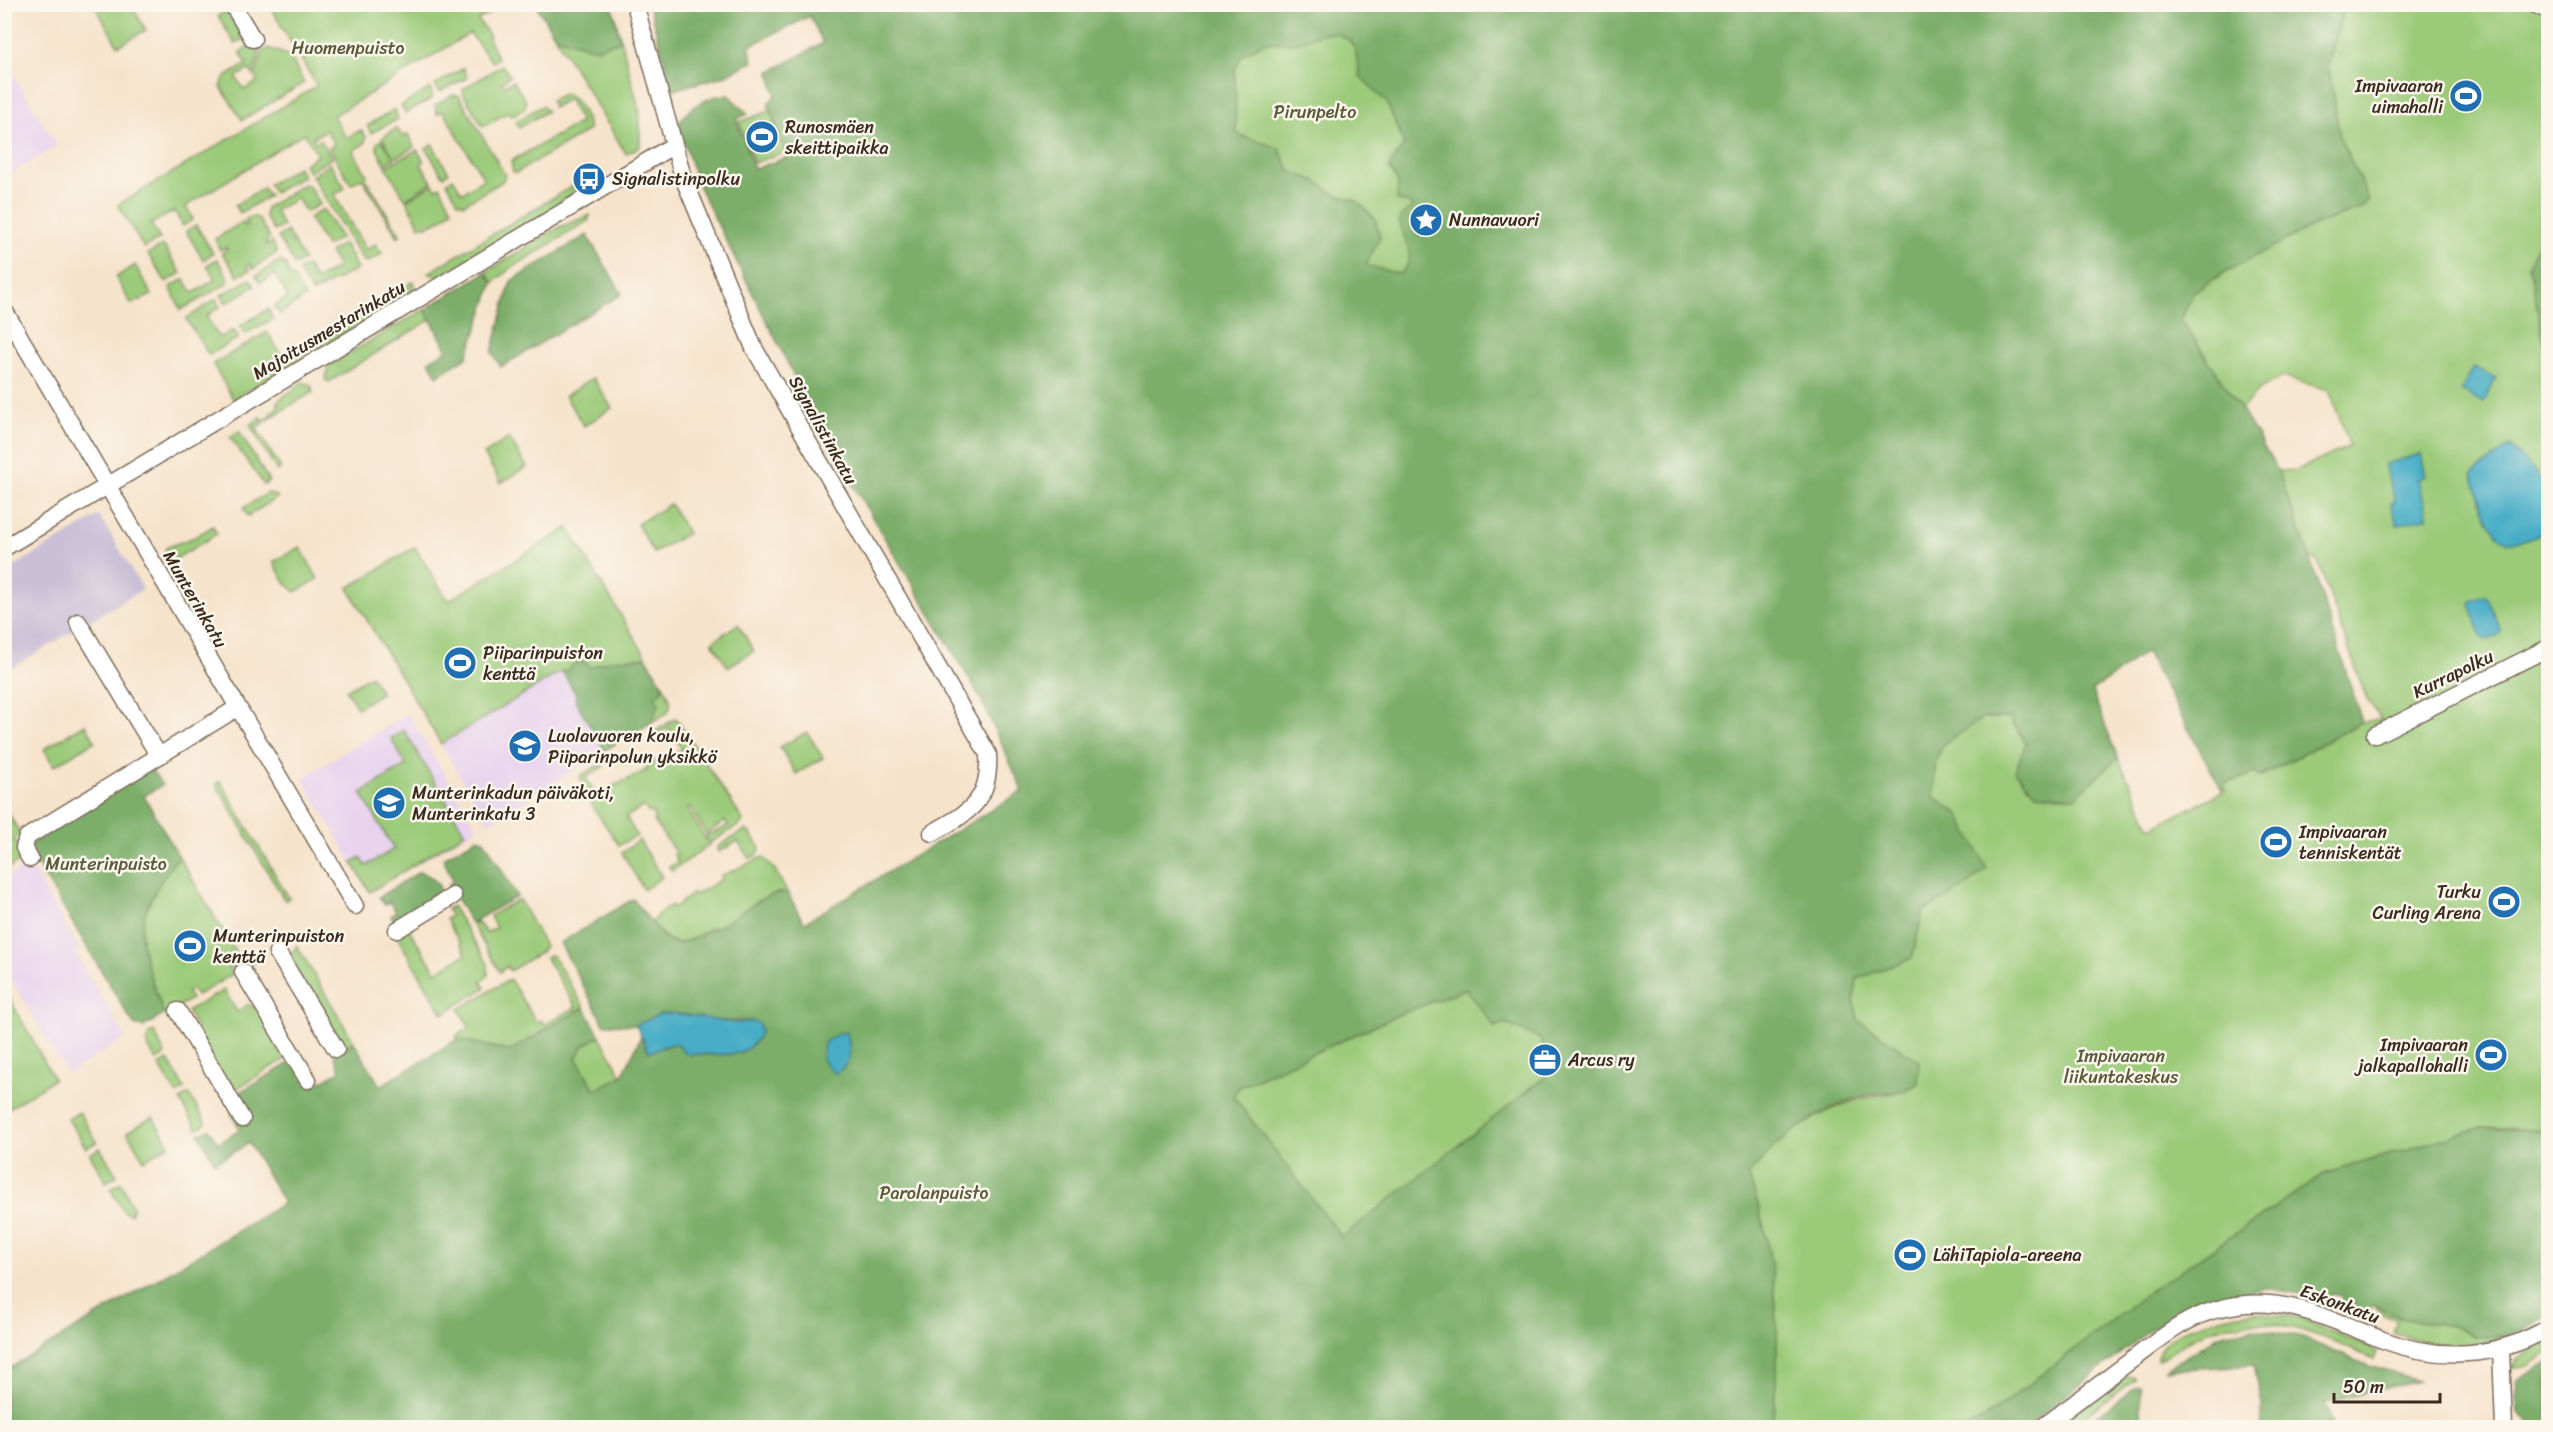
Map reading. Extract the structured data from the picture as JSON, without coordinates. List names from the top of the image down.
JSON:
{
  "streets": {
    "street": [
      "Majoitusmestarinkatu",
      "Signalistinkatu",
      "Munterinkatu",
      "Kurrapolku",
      "Eskonkatu"
    ]
  },
  "crossings": [
    ["Majoitusmestarinkatu", "Signalistinkatu"],
    ["Majoitusmestarinkatu", "Munterinkatu"]
  ],
  "parks": [
    "Huomenpuisto",
    "Pirunpelto",
    "Munterinpuisto",
    "Impivaaran liikuntakeskus",
    "Parolanpuisto"
  ],
  "places": {
    "sports": [
      "Impivaaran uimahalli",
      "Runosmäen skeittipaikka",
      "Piiparinpuiston kenttä",
      "Impivaaran tenniskentät",
      "Turku Curling Arena",
      "Munterinpuiston kenttä",
      "Impivaaran jalkapallohalli",
      "LähiTapiola-areena"
    ],
    "bus stop": ["Signalistinpolku"],
    "place": ["Nunnavuori"],
    "school or university": ["Luolavuoren koulu, Piiparinpolun yksikkö", "Munterinkadun päiväkoti, Munterinkatu 3"],
    "office": ["Arcus ry"]
  },
  "scale_bar": "50 m"
}
